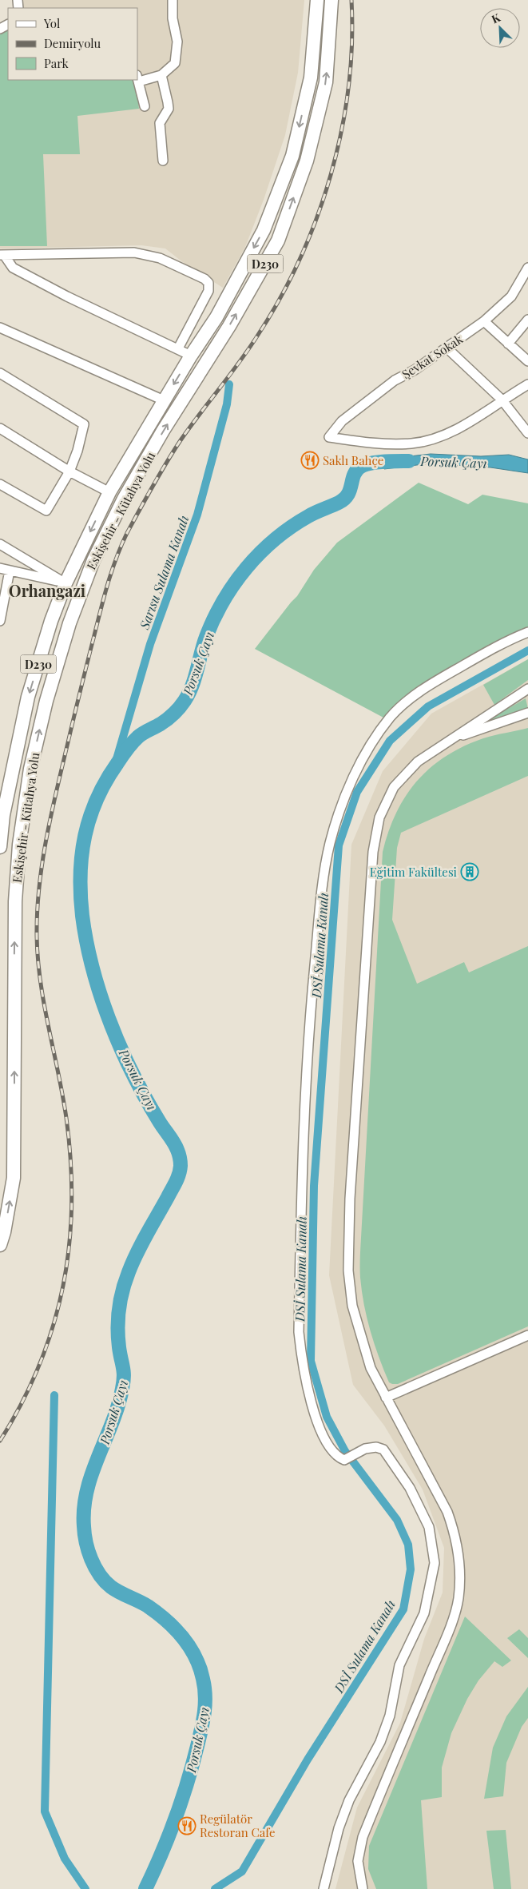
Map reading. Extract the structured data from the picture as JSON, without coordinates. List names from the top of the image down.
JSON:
{
  "streets": {
    "highway": ["D230", "Eskişehir - Kütahya Yolu"],
    "street": ["Şevkat Sokak"]
  },
  "districts": ["Orhangazi"],
  "water": ["Porsuk Çayı", "Sarısu Sulama Kanalı", "DSİ Sulama Kanalı"],
  "places": {
    "restaurant": ["Saklı Bahçe", "Regülatör Restoran Cafe"],
    "building": ["Eğitim Fakültesi"]
  },
  "legend": ["Yol", "Demiryolu", "Park"],
  "north": "top left"
}
